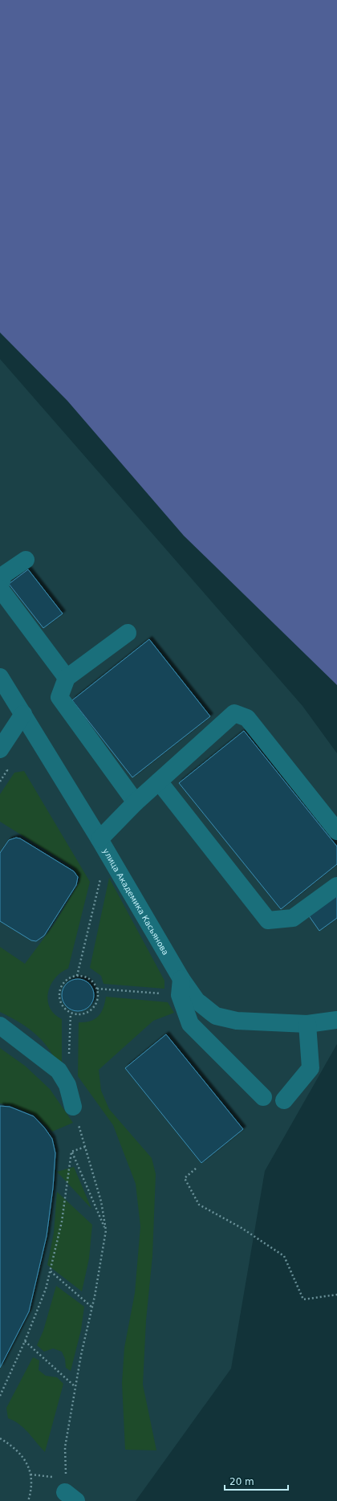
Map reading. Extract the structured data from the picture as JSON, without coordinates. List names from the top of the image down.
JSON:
{
  "streets": {
    "street": ["улица Академика Касьянова"]
  },
  "scale_bar": "20 m"
}
